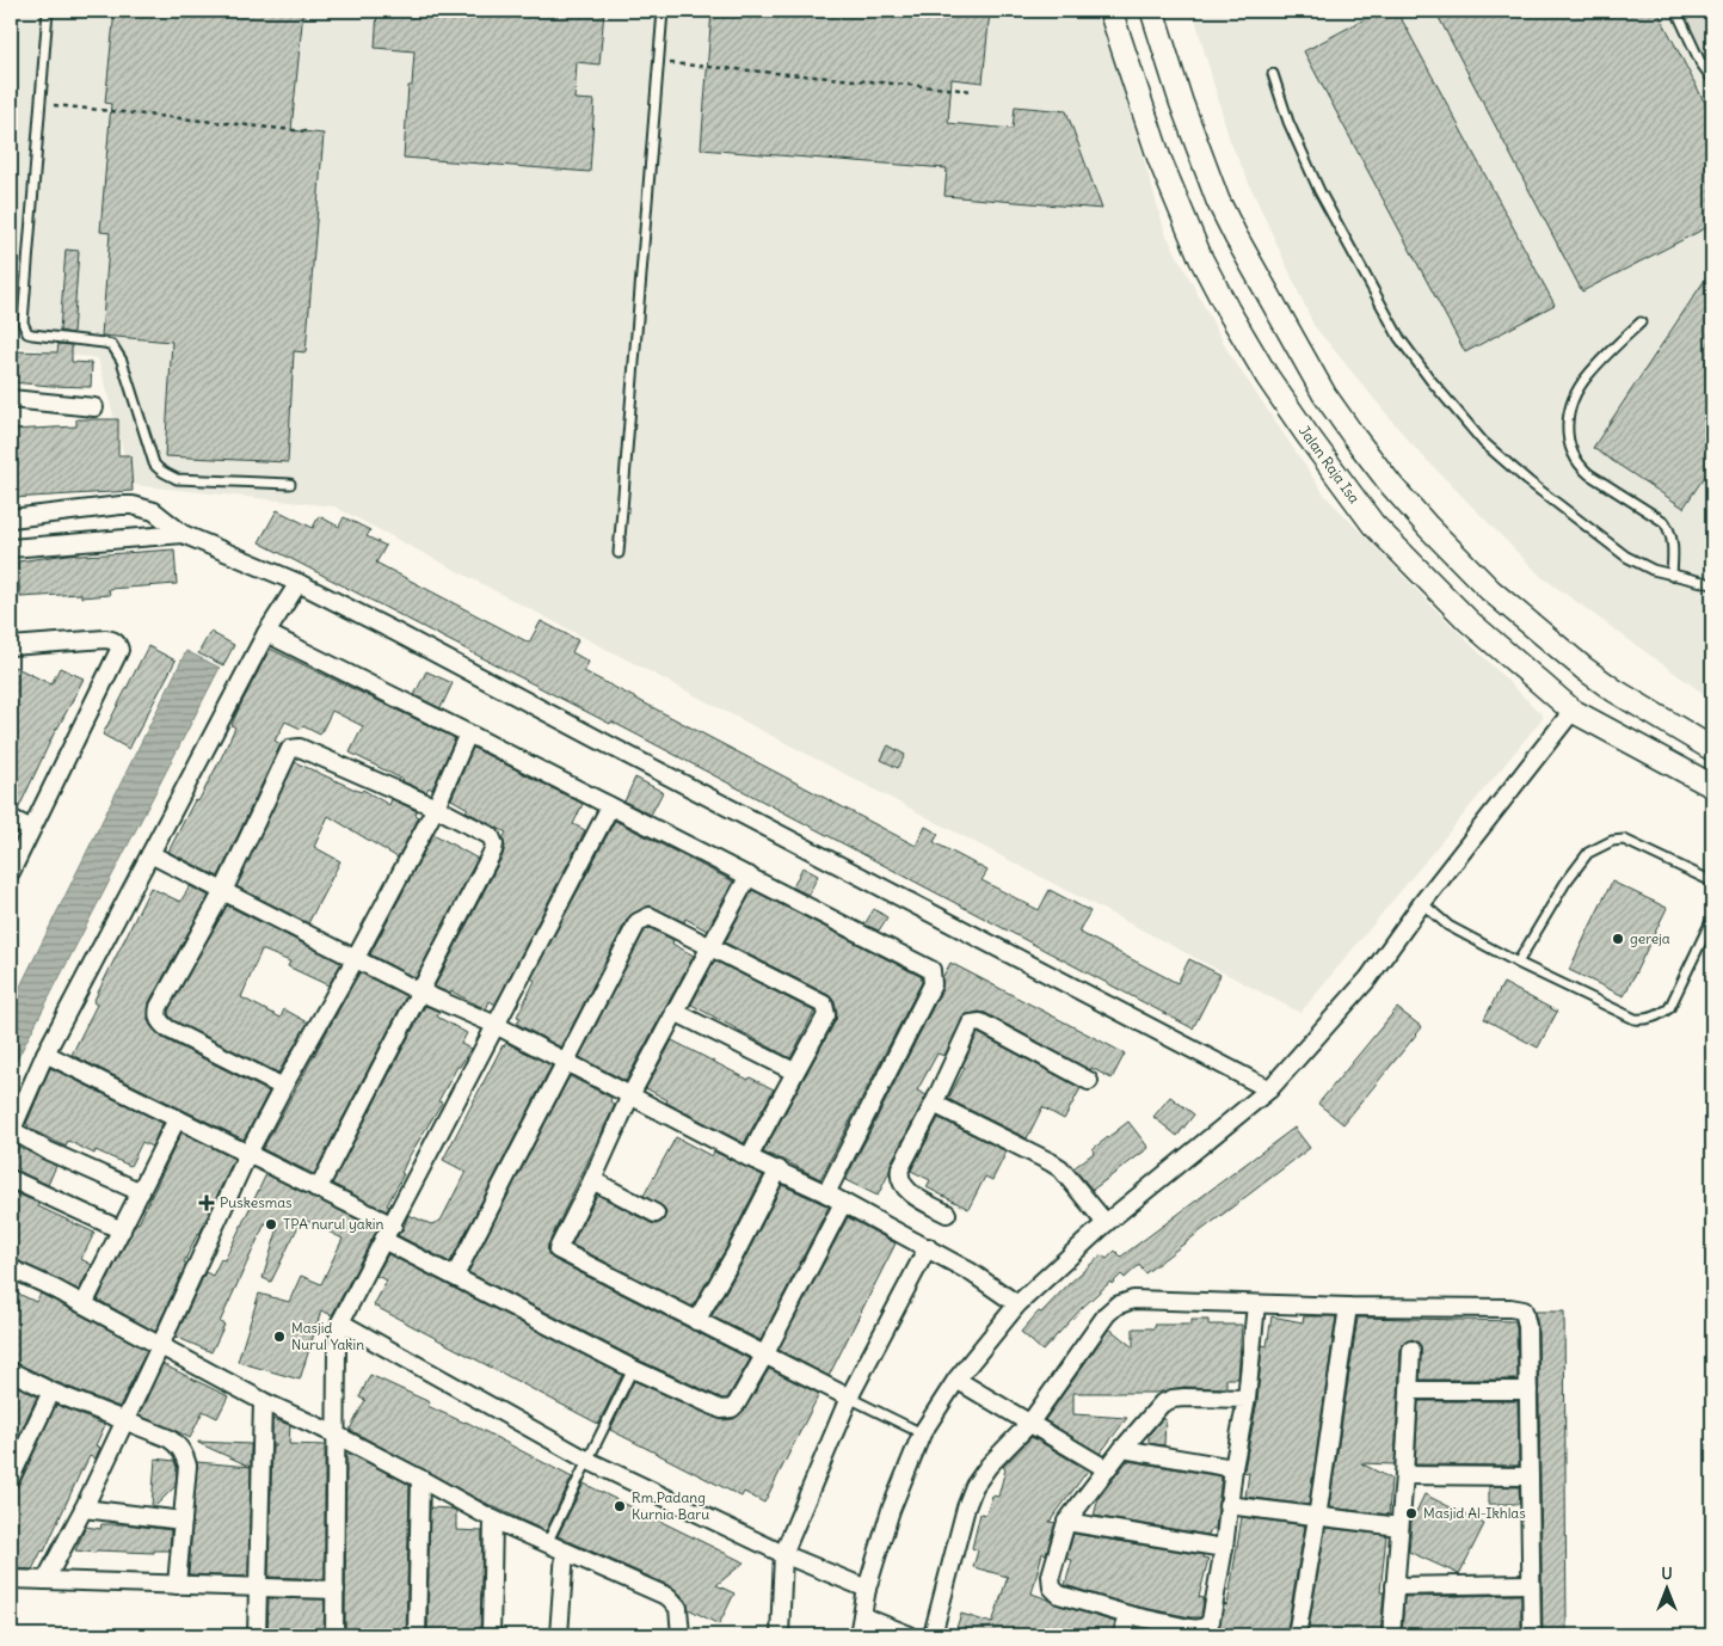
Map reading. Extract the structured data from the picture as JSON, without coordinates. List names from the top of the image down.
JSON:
{
  "streets": {
    "main road": ["Jalan Raja Isa"]
  },
  "places": {
    "other": [
      "gereja",
      "TPA nurul yakin",
      "Masjid Nurul Yakin",
      "Rm.Padang Kurnia Baru",
      "Masjid Al-Ikhlas"
    ],
    "health": ["Puskesmas"]
  },
  "north": "top"
}
